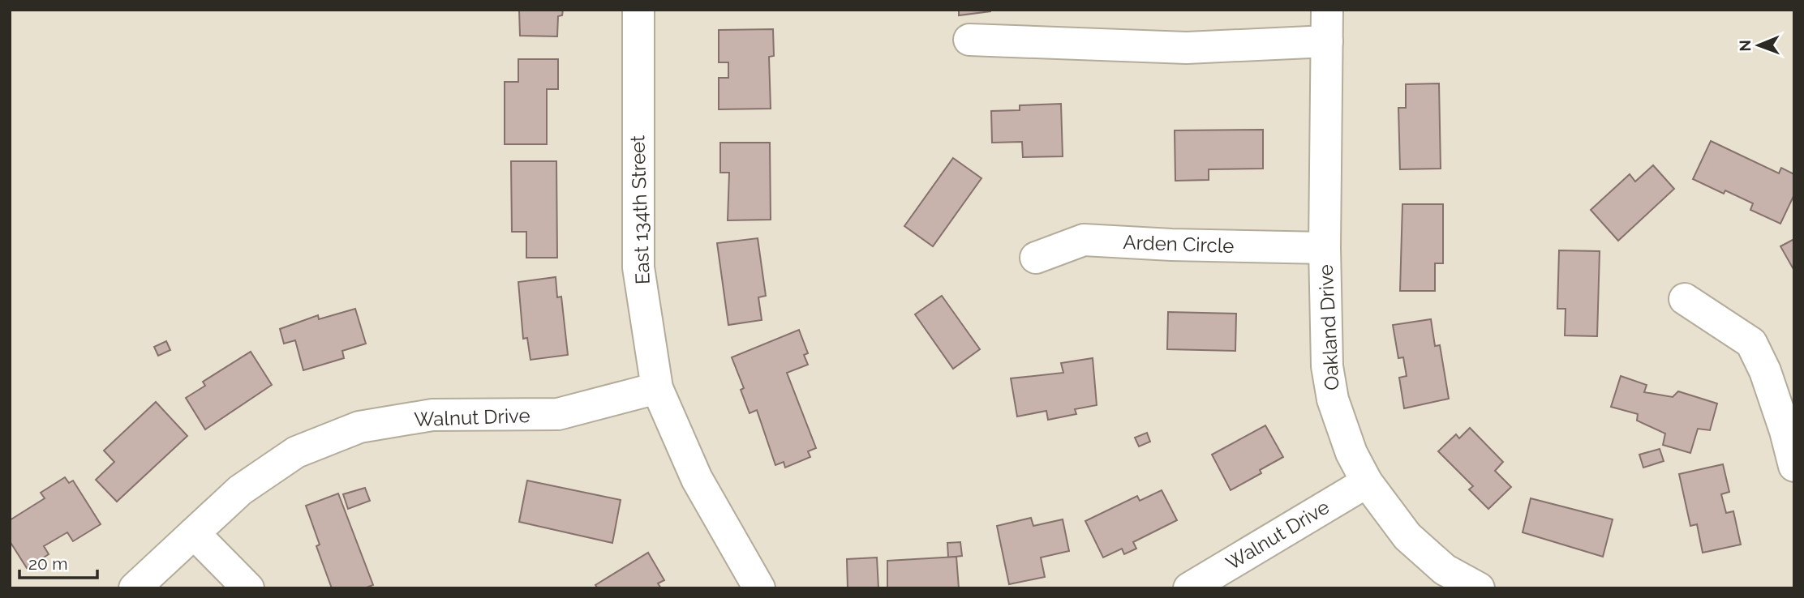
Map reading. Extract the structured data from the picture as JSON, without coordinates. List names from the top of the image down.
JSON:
{
  "streets": {
    "street": [
      "East 134th Street",
      "Arden Circle",
      "Oakland Drive",
      "Walnut Drive"
    ]
  },
  "crossings": [
    ["East 134th Street", "Walnut Drive"],
    ["Arden Circle", "Oakland Drive"],
    ["Oakland Drive", "Walnut Drive"]
  ],
  "scale_bar": "20 m",
  "north": "left"
}
